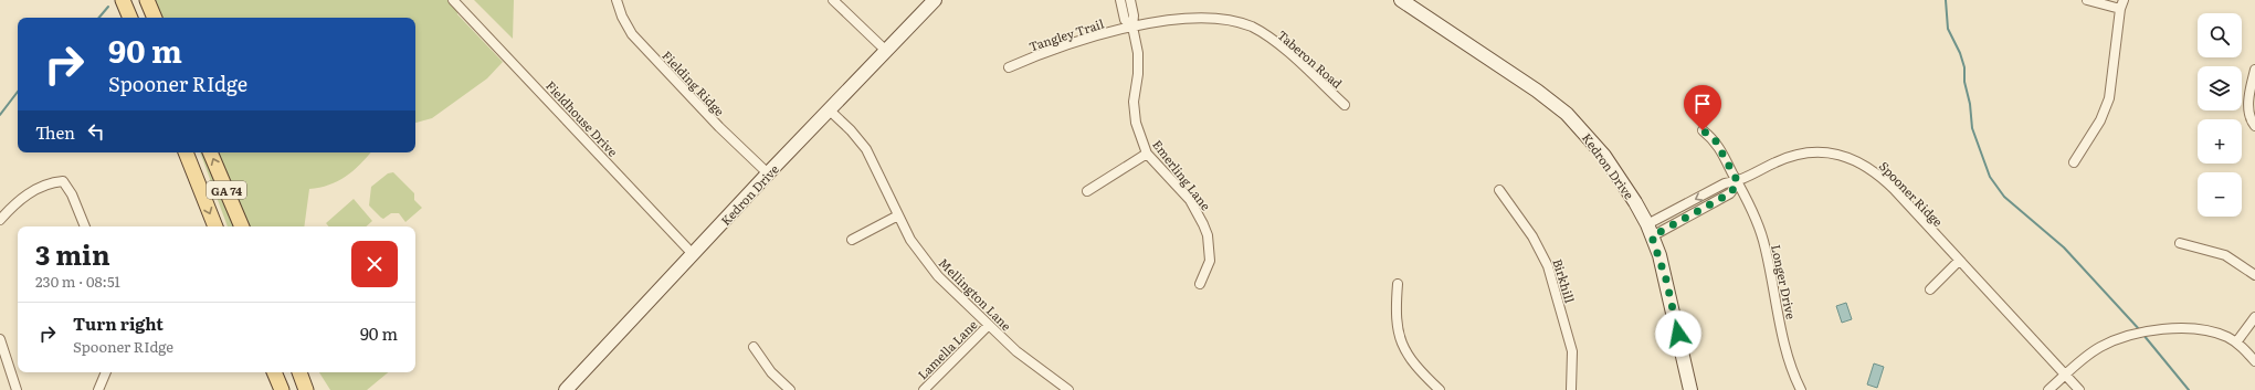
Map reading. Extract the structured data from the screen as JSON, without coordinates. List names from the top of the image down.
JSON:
{
  "streets": {
    "main road": ["GA 74"],
    "street": [
      "Tangley Trail",
      "Taberon Road",
      "Fielding Ridge",
      "Fieldhouse Drive",
      "Kedron Drive",
      "Emerling Lane",
      "Spooner Ridge",
      "Birkhill",
      "Longer Drive",
      "Mellington Lane",
      "Lamella Lane"
    ]
  },
  "crossings": [
    ["Tangley Trail", "Taberon Road"],
    ["Tangley Trail", "Emerling Lane"],
    ["Taberon Road", "Emerling Lane"],
    ["Fielding Ridge", "Kedron Drive"],
    ["Fieldhouse Drive", "Kedron Drive"],
    ["Kedron Drive", "Spooner Ridge"],
    ["Kedron Drive", "Mellington Lane"],
    ["Spooner Ridge", "Longer Drive"],
    ["Mellington Lane", "Lamella Lane"]
  ],
  "page": {
    "map_buttons": ["+", "−"],
    "turn": ["90 m", "Spooner RIdge"],
    "then": "Then",
    "heading": ["3 min", "230 m · 08:51"],
    "list": [
      {
        "name": "Turn right",
        "note": "Spooner RIdge",
        "value": "90 m"
      }
    ]
  }
}
